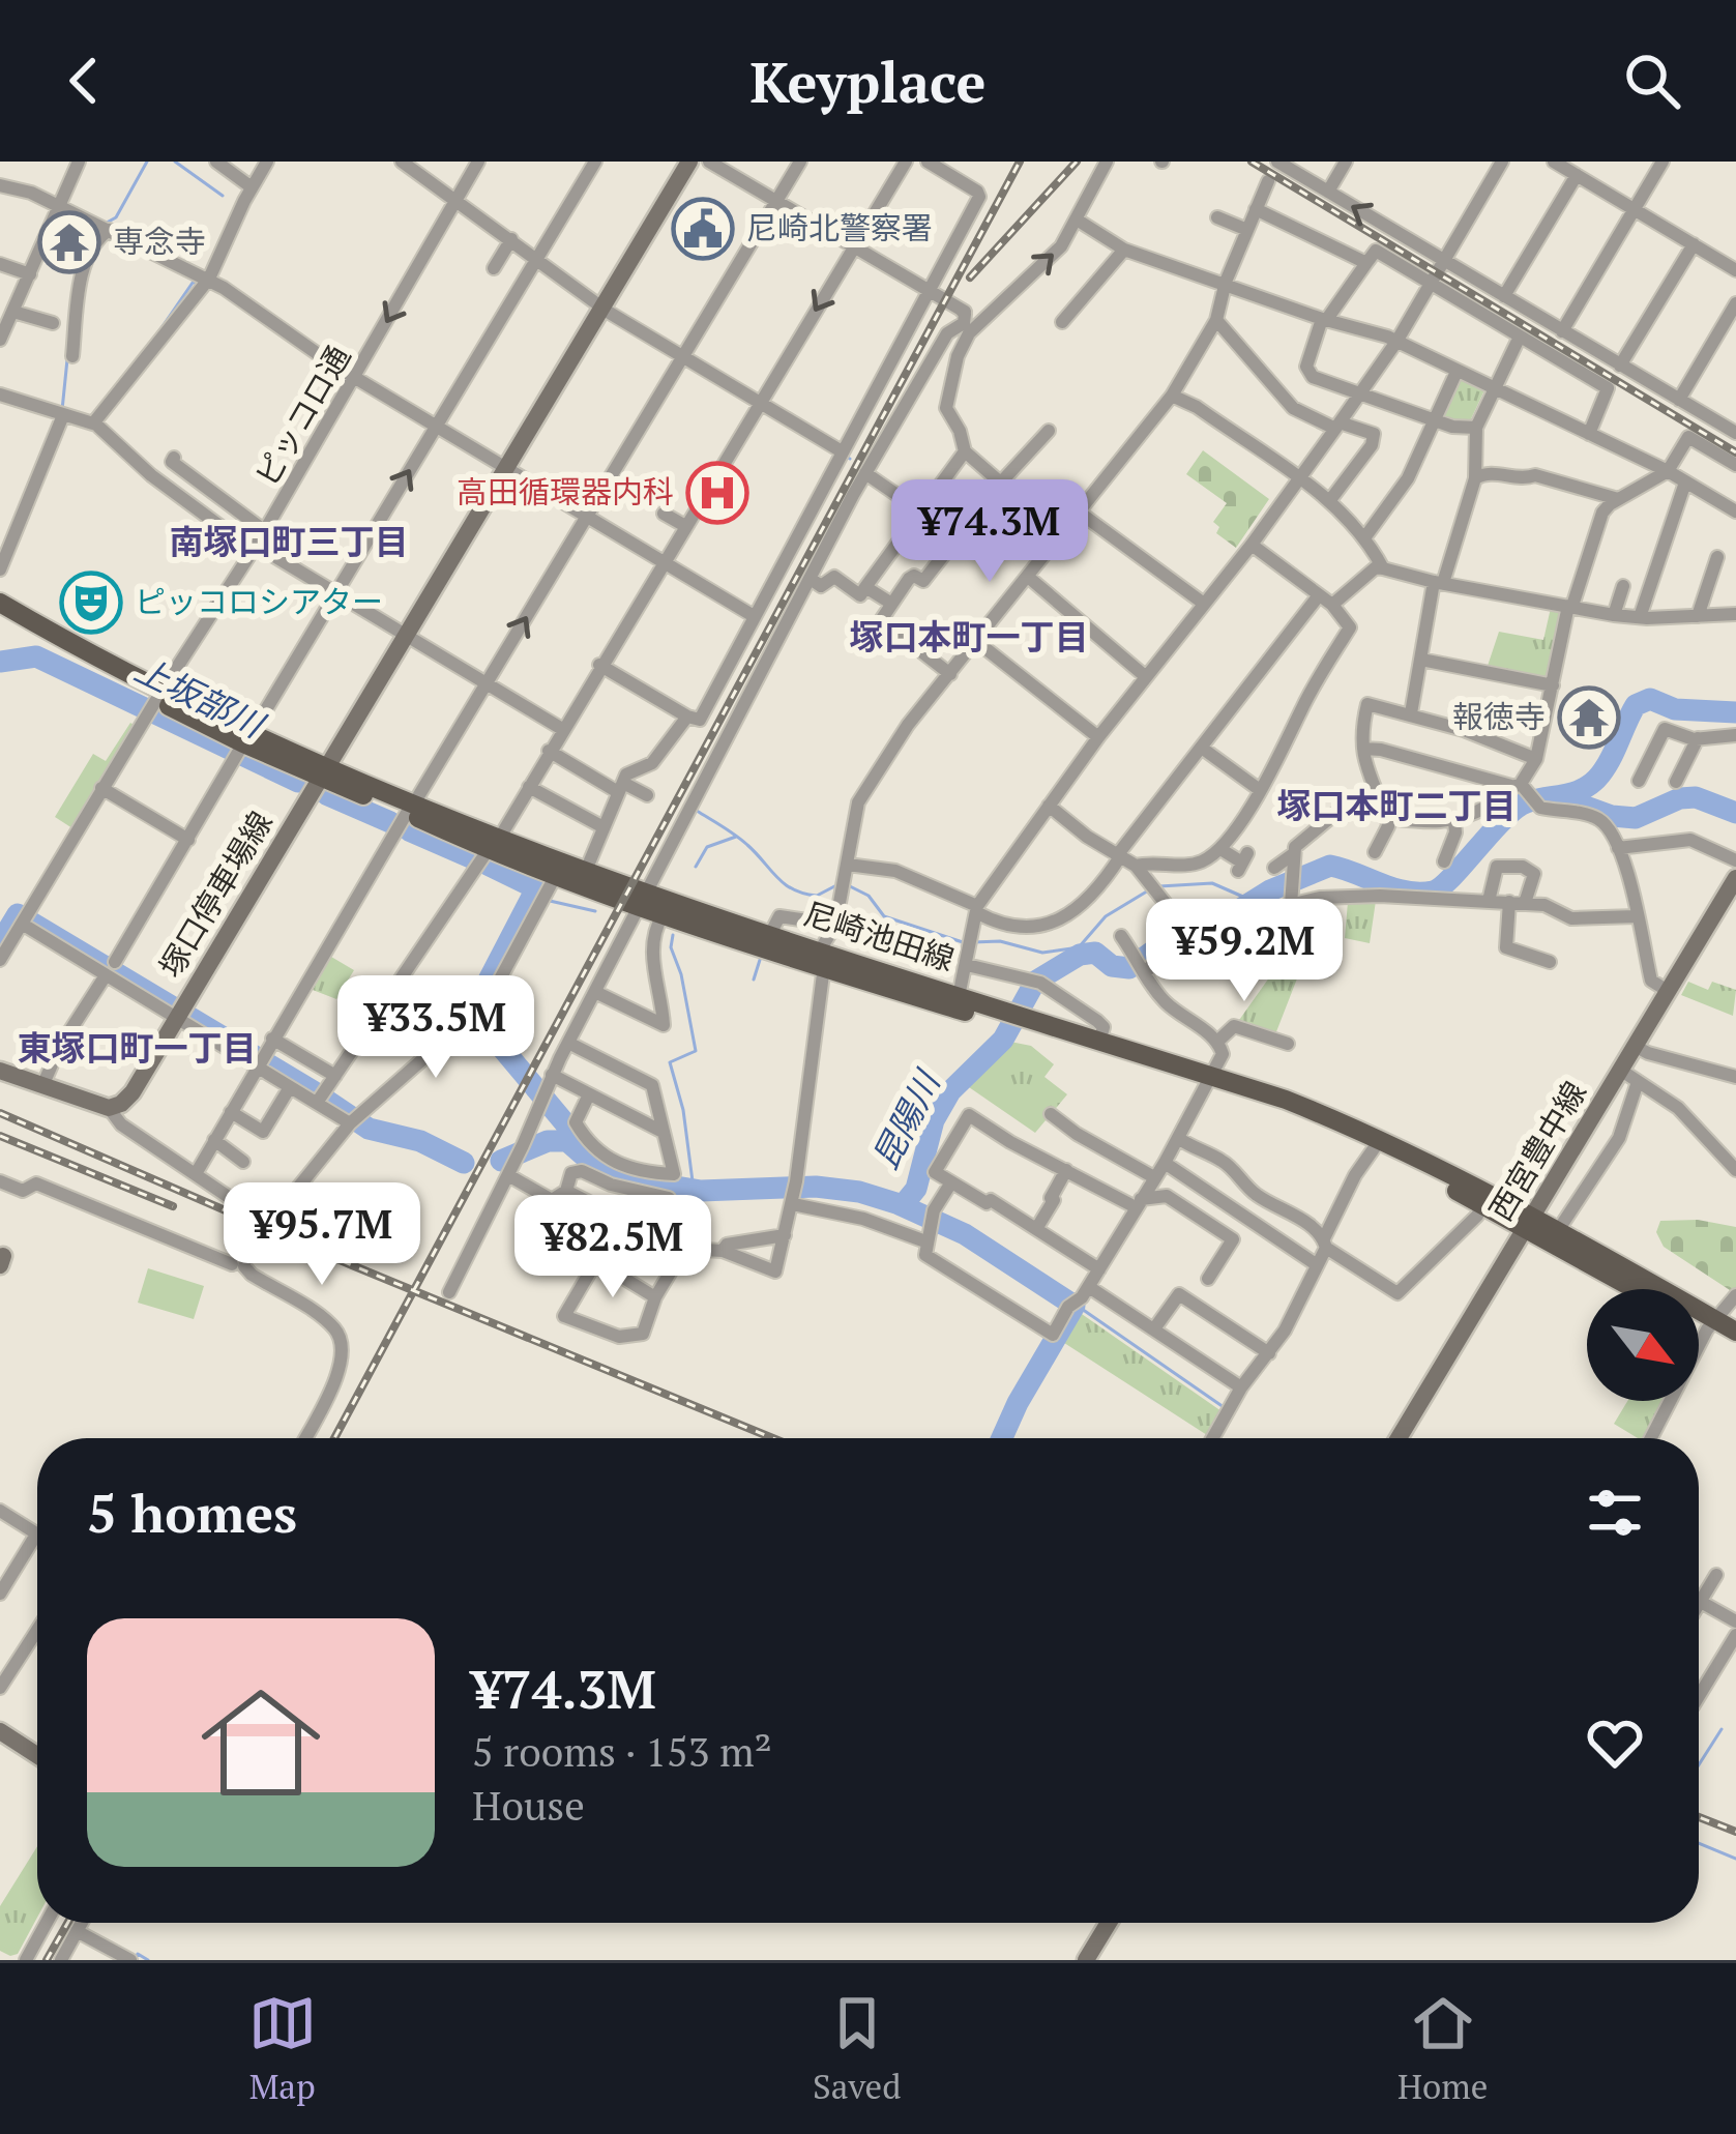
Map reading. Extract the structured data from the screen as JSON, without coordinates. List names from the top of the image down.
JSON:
{
  "streets": {
    "main road": ["塚口停車場線", "尼崎池田線", "西宮豊中線"],
    "street": ["ピッコロ通"]
  },
  "crossings": [
    ["ピッコロ通", "尼崎池田線"],
    ["塚口停車場線", "尼崎池田線"],
    ["尼崎池田線", "西宮豊中線"]
  ],
  "districts": [
    "南塚口町三丁目",
    "塚口本町一丁目",
    "塚口本町二丁目",
    "東塚口町一丁目"
  ],
  "water": ["上坂部川", "昆陽川"],
  "places": {
    "public building": ["尼崎北警察署"],
    "temple": ["専念寺", "報徳寺"],
    "hospital": ["高田循環器内科"],
    "theatre": ["ピッコロシアター"]
  },
  "north": "bottom right",
  "page": {
    "header": "Keyplace",
    "price": [
      "¥74.3M",
      "¥59.2M",
      "¥33.5M",
      "¥95.7M",
      "¥82.5M"
    ],
    "heading": "5 homes",
    "list": [
      {
        "name": "¥74.3M",
        "note": "5 rooms · 153 m² · House"
      }
    ],
    "tabs": ["Map", "Saved", "Home"]
  }
}
